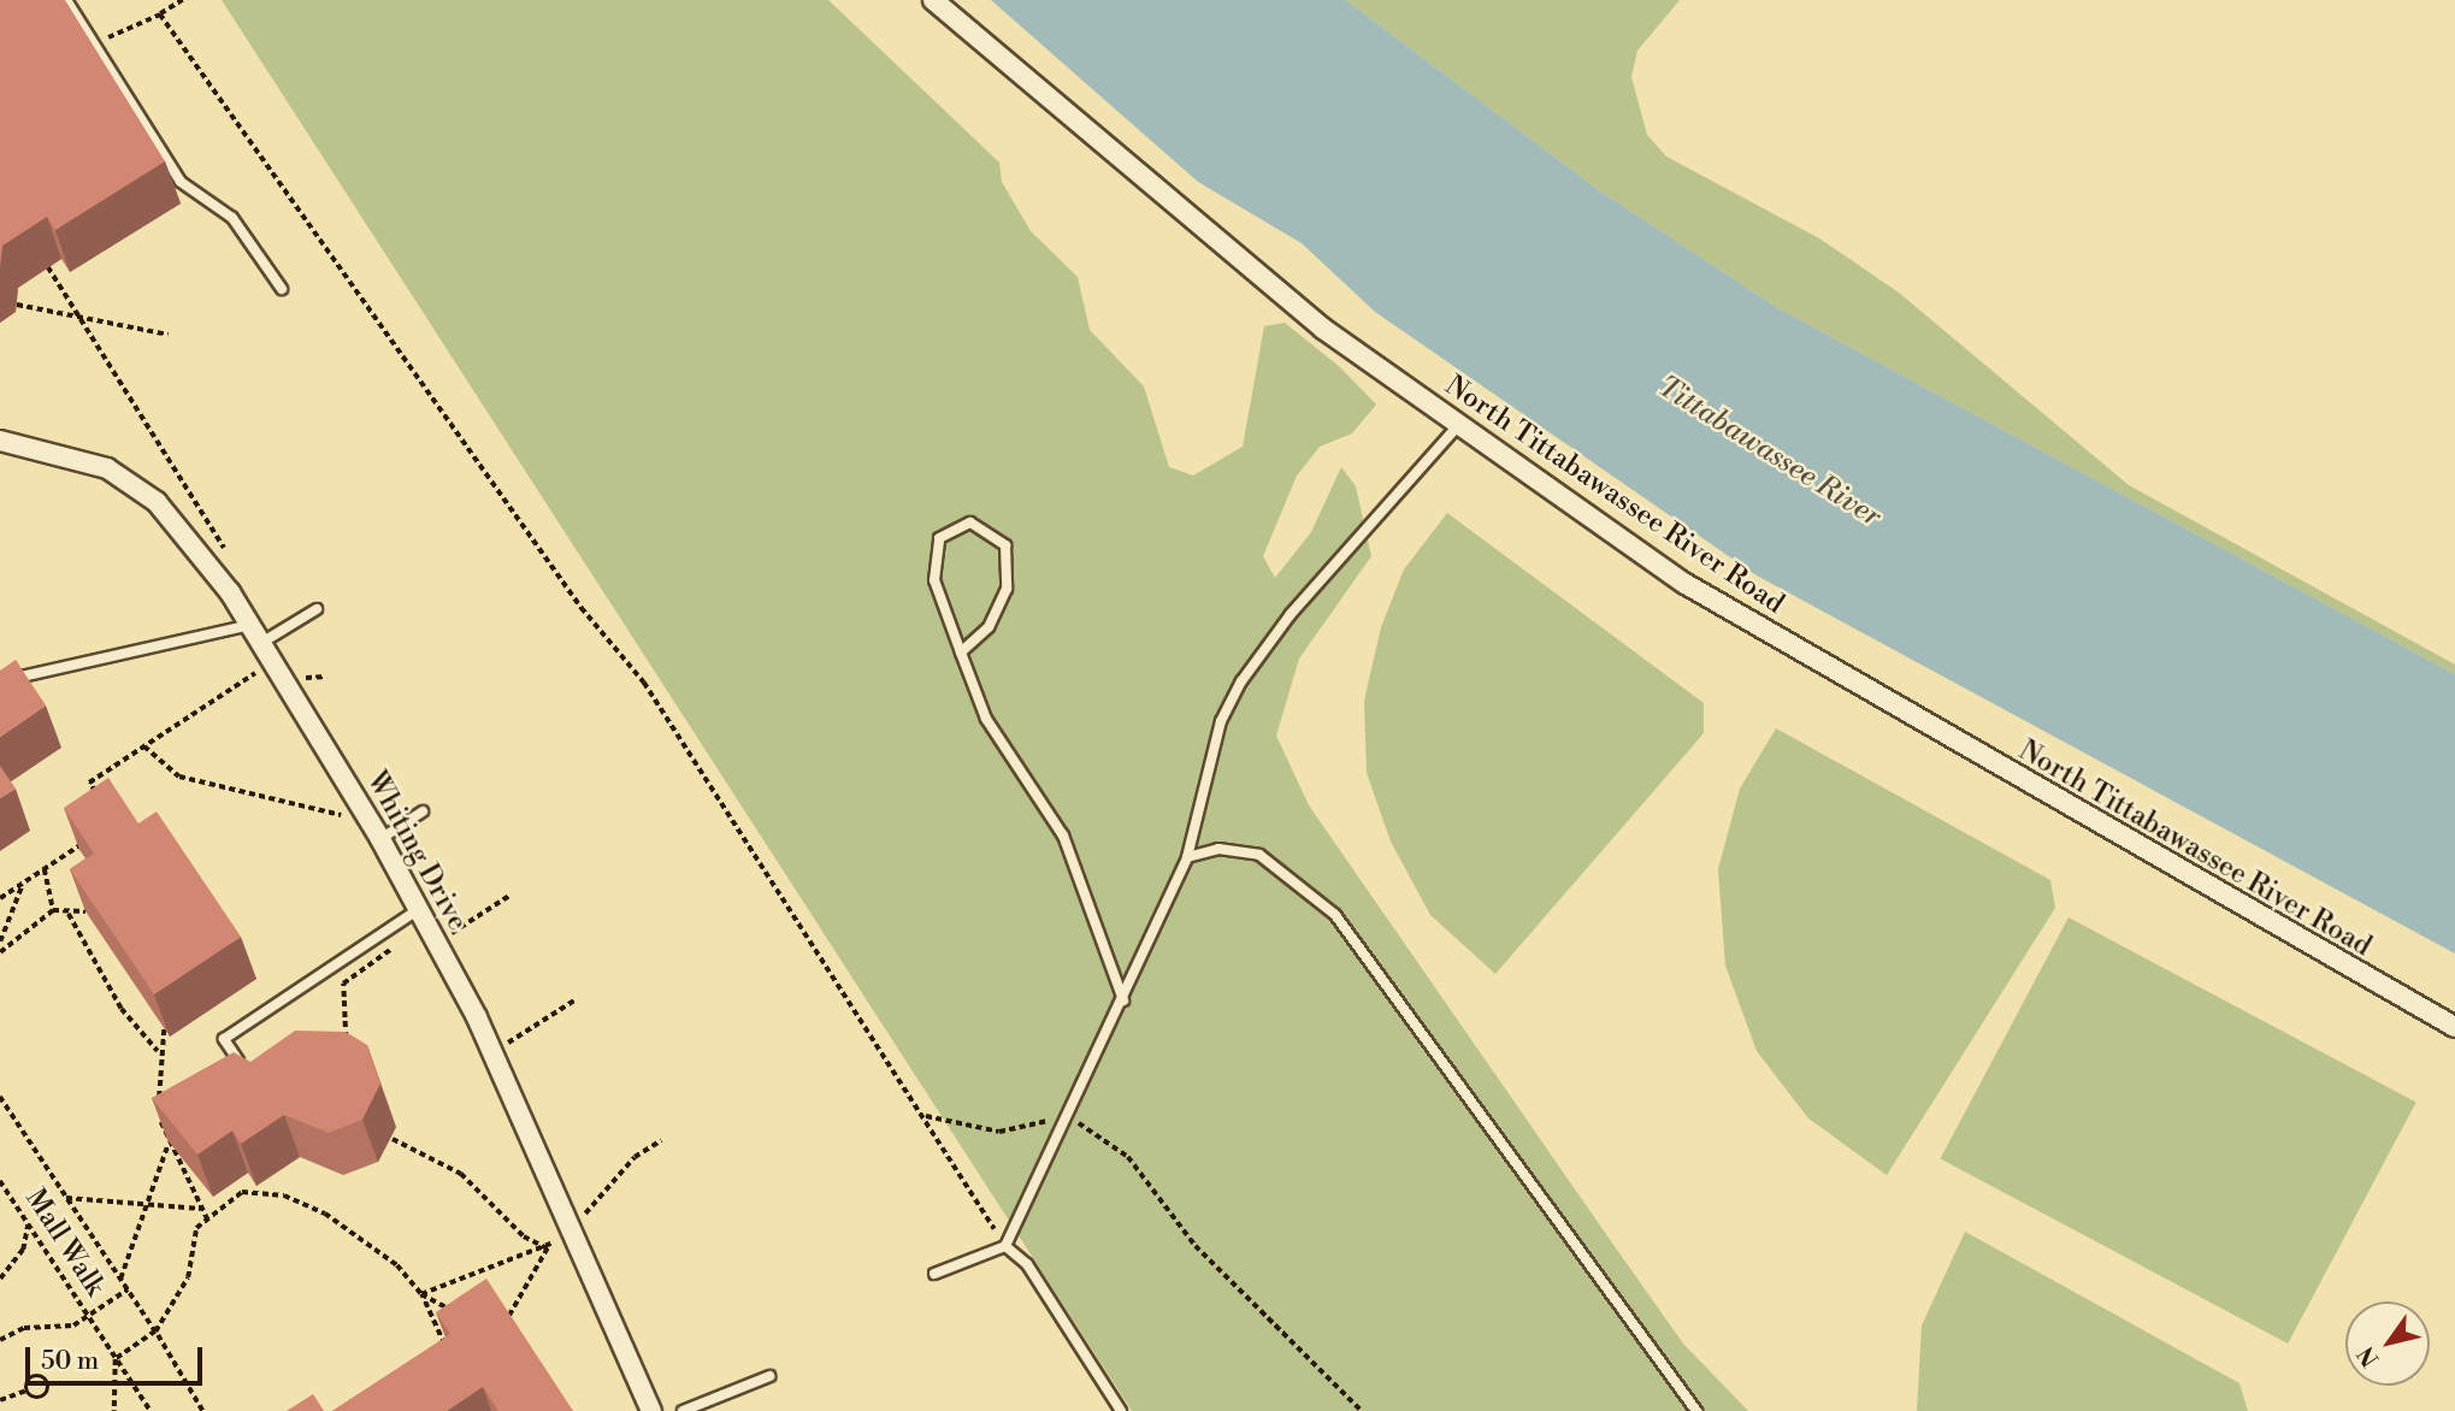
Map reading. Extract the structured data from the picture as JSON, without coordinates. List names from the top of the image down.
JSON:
{
  "streets": {
    "street": ["North Tittabawassee River Road", "Whiting Drive"],
    "path": ["Mall Walk"]
  },
  "water": ["Tittabawassee River"],
  "scale_bar": "50 m",
  "north": "bottom left"
}
